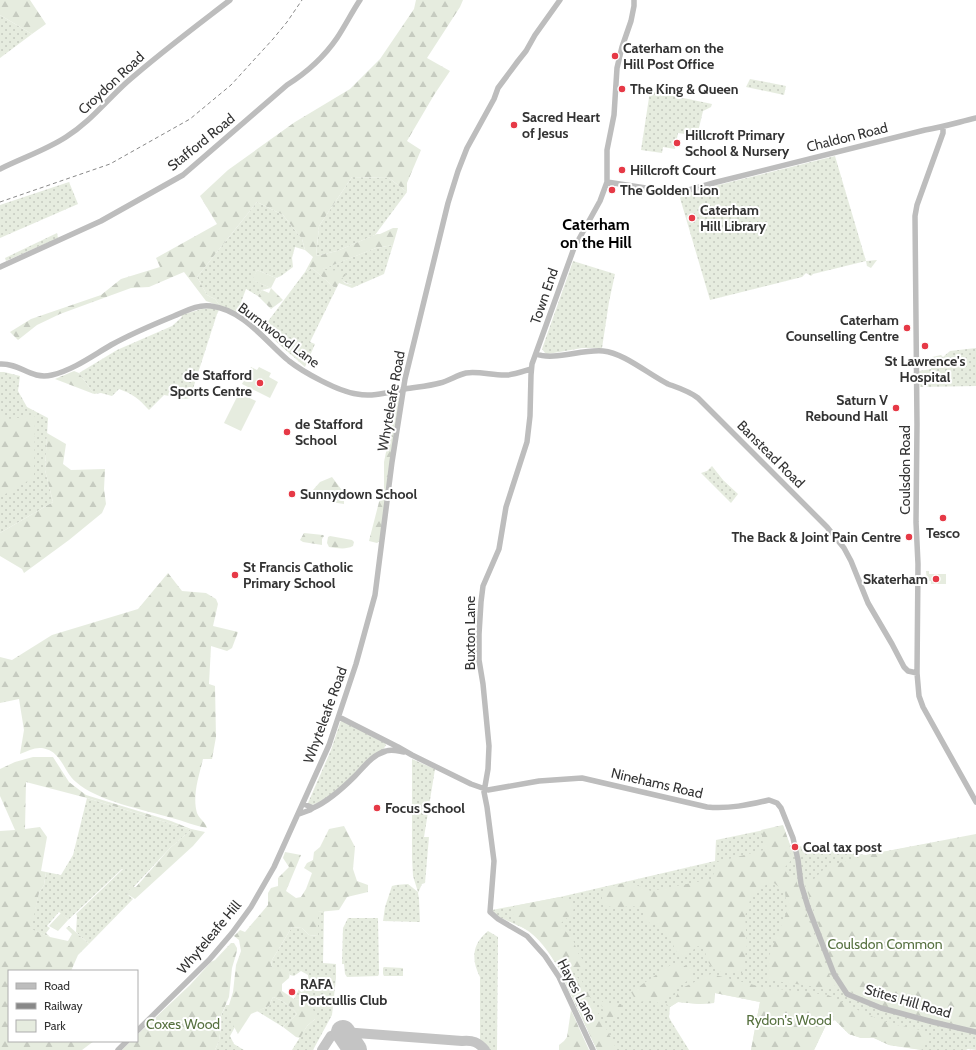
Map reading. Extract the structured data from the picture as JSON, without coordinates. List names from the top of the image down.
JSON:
{
  "streets": {
    "street": [
      "Croydon Road",
      "Chaldon Road",
      "Stafford Road",
      "Town End",
      "Burntwood Lane",
      "Whyteleafe Road",
      "Banstead Road",
      "Coulsdon Road",
      "Buxton Lane",
      "Ninehams Road",
      "Whyteleafe Hill",
      "Hayes Lane",
      "Stites Hill Road"
    ]
  },
  "crossings": [
    ["Chaldon Road", "Town End"],
    ["Chaldon Road", "Coulsdon Road"],
    ["Town End", "Banstead Road"],
    ["Town End", "Buxton Lane"],
    ["Burntwood Lane", "Whyteleafe Road"],
    ["Burntwood Lane", "Buxton Lane"],
    ["Whyteleafe Road", "Whyteleafe Hill"],
    ["Banstead Road", "Coulsdon Road"],
    ["Banstead Road", "Buxton Lane"],
    ["Buxton Lane", "Ninehams Road"],
    ["Buxton Lane", "Hayes Lane"],
    ["Ninehams Road", "Stites Hill Road"]
  ],
  "districts": ["Caterham on the Hill"],
  "parks": ["Coulsdon Common", "Rydon's Wood", "Coxes Wood"],
  "places": [
    "Caterham on the Hill Post Office",
    "The King & Queen",
    "Sacred Heart of Jesus",
    "Hillcroft Primary School & Nursery",
    "Hillcroft Court",
    "The Golden Lion",
    "Caterham Hill Library",
    "Caterham Counselling Centre",
    "St Lawrence's Hospital",
    "de Stafford Sports Centre",
    "Saturn V Rebound Hall",
    "de Stafford School",
    "Sunnydown School",
    "Tesco",
    "The Back & Joint Pain Centre",
    "St Francis Catholic Primary School",
    "Skaterham",
    "Focus School",
    "Coal tax post",
    "RAFA Portcullis Club"
  ],
  "legend": ["Road", "Railway", "Park"]
}
